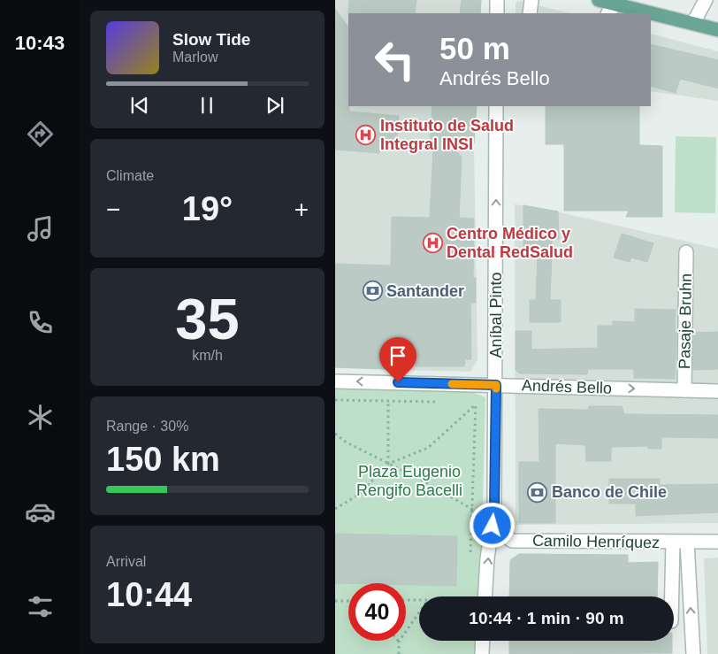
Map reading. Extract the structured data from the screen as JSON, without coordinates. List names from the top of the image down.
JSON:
{
  "streets": {
    "street": [
      "Aníbal Pinto",
      "Pasaje Bruhn",
      "Andrés Bello",
      "Camilo Henríquez"
    ]
  },
  "crossings": [
    ["Aníbal Pinto", "Andrés Bello"],
    ["Aníbal Pinto", "Camilo Henríquez"],
    ["Pasaje Bruhn", "Andrés Bello"]
  ],
  "one_way": ["Aníbal Pinto"],
  "parks": ["Plaza Eugenio Rengifo Bacelli"],
  "places": {
    "hospital": ["Instituto de Salud Integral INSI", "Centro Médico y Dental RedSalud"],
    "bank": ["Santander", "Banco de Chile"]
  },
  "page": {
    "tabs": "10:43",
    "turn": ["50 m", "Andrés Bello"],
    "song": ["Slow Tide", "Marlow"],
    "tile": [
      "Climate",
      ["35", "km/h"],
      ["Range · 30%", "150 km"],
      ["Arrival", "10:44"]
    ],
    "heat": ["−", "19°", "+"],
    "limit": "40",
    "trip": "10:44 · 1 min · 90 m"
  }
}
